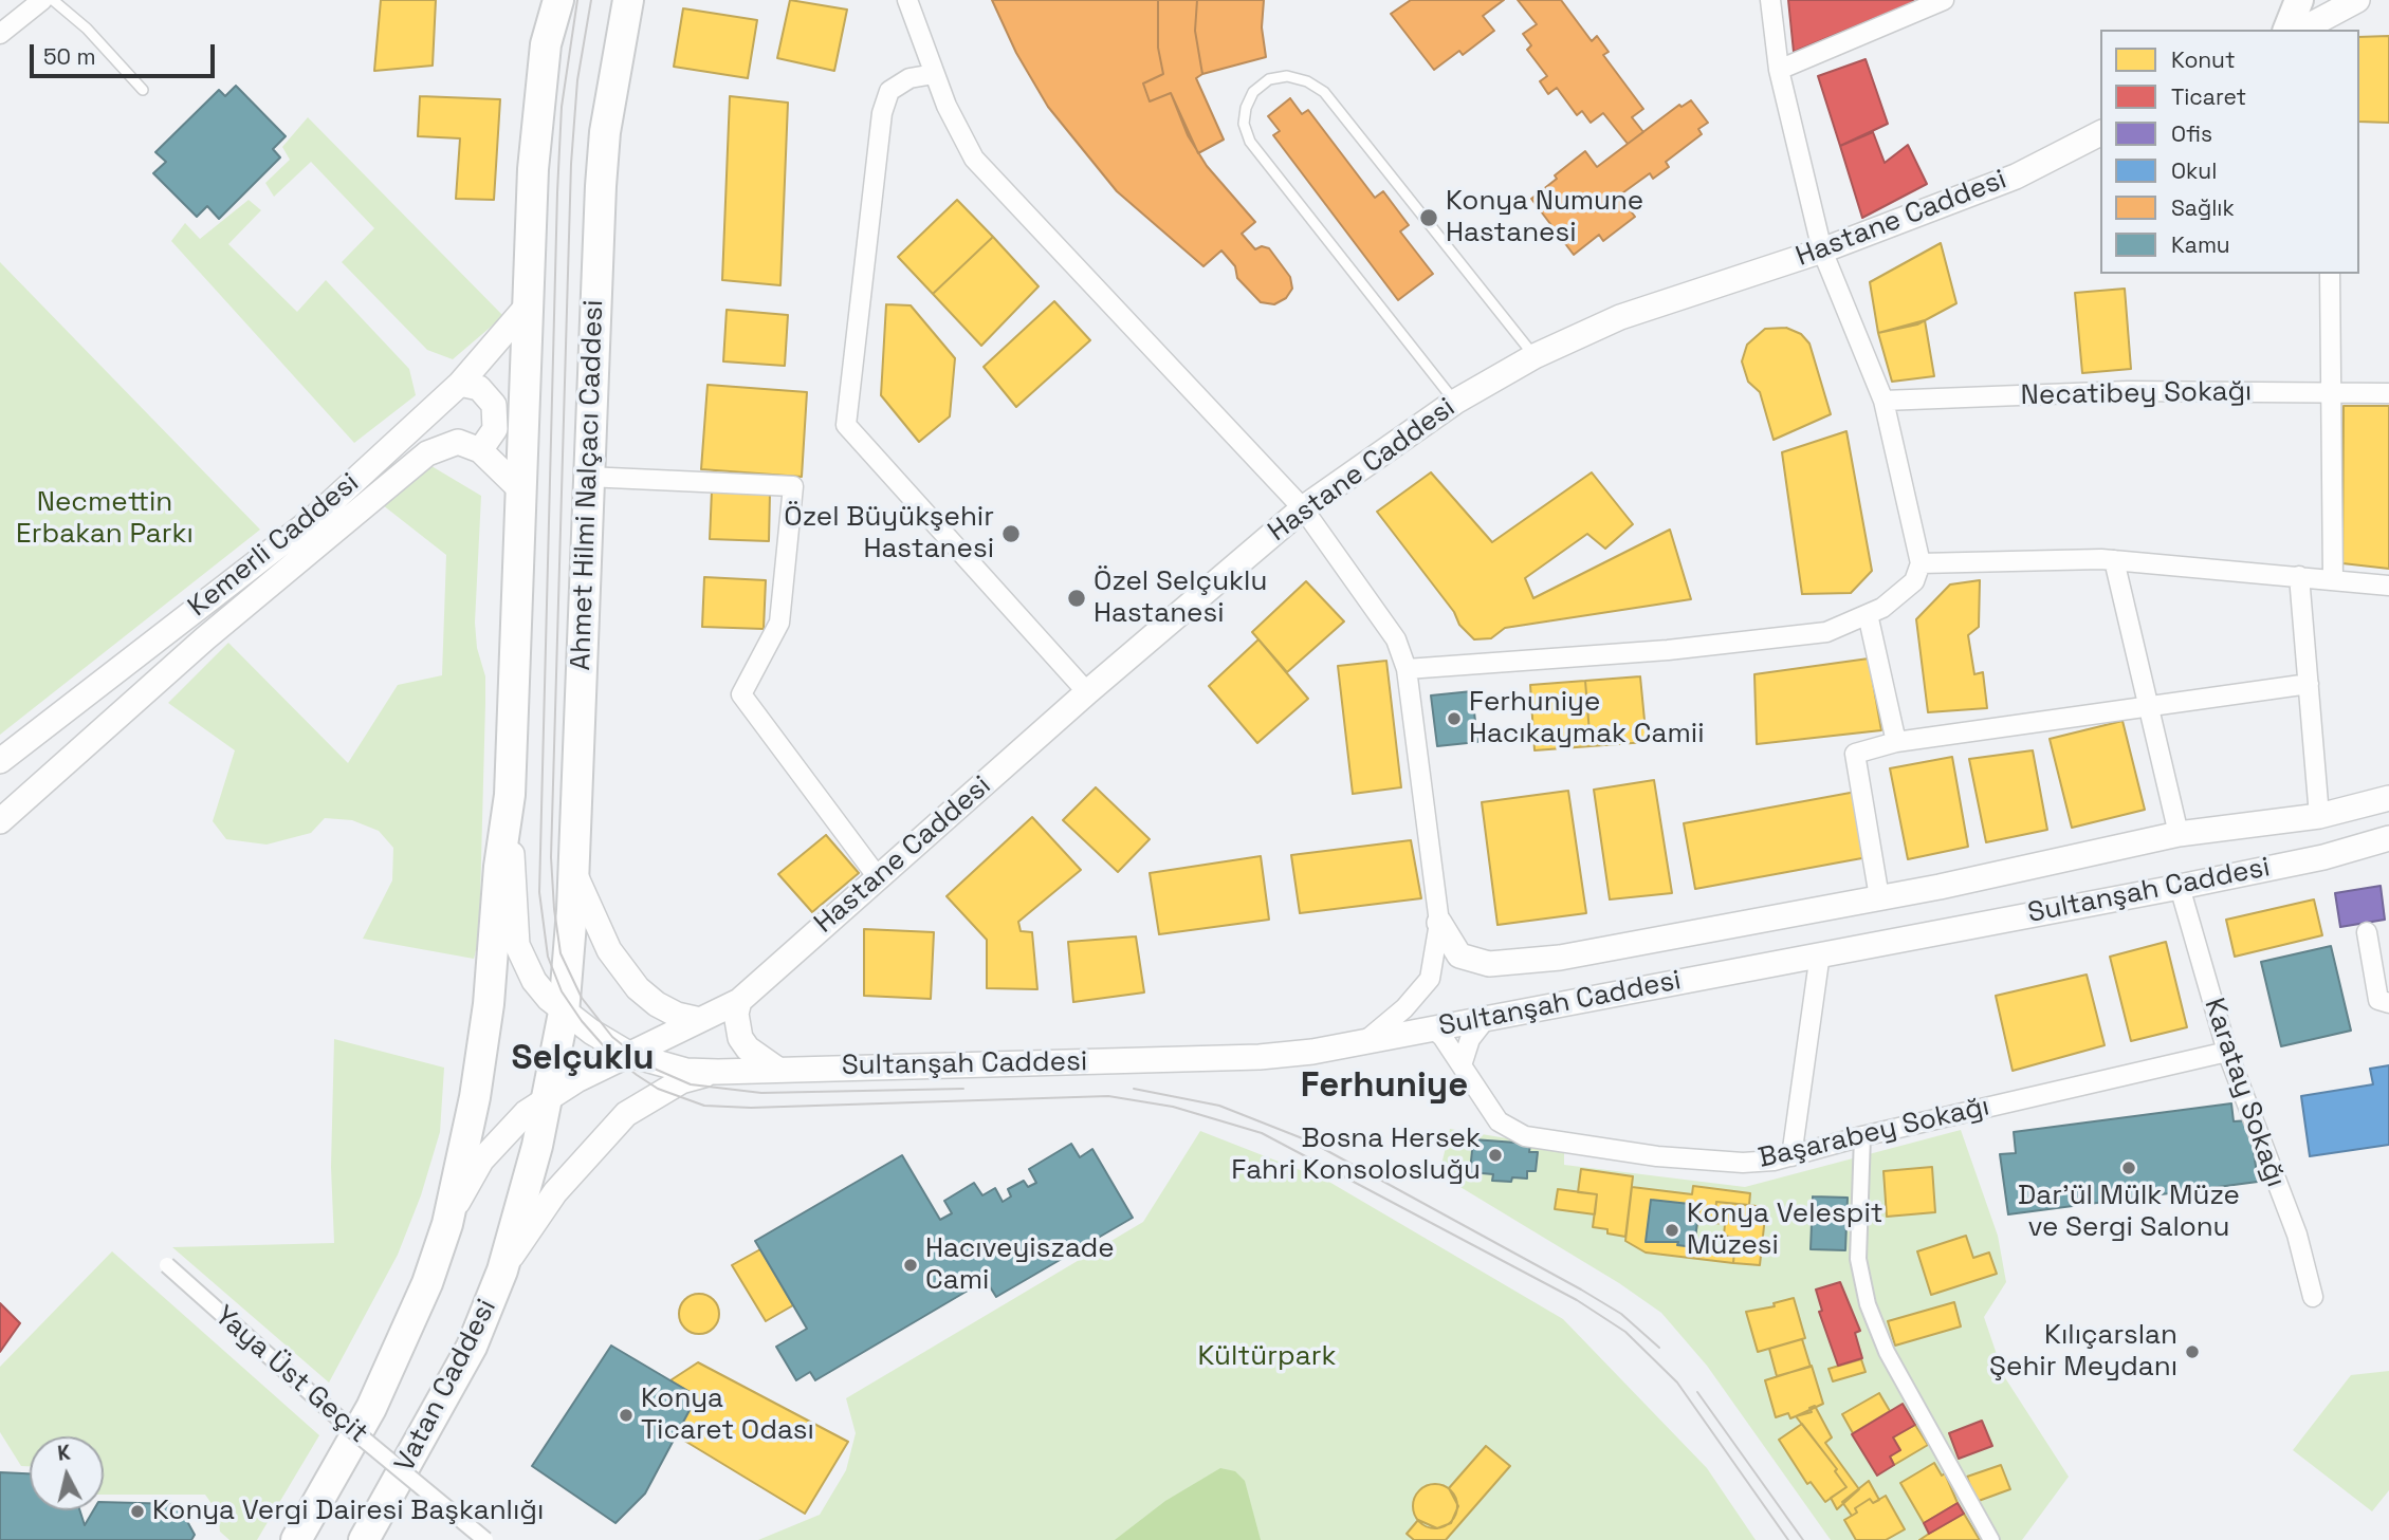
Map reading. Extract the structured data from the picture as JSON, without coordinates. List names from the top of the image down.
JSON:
{
  "streets": {
    "main road": ["Ahmet Hilmi Nalçacı Caddesi", "Vatan Caddesi"],
    "street": [
      "Hastane Caddesi",
      "Necatibey Sokağı",
      "Kemerli Caddesi",
      "Sultanşah Caddesi",
      "Karatay Sokağı",
      "Başarabey Sokağı",
      "Yaya Üst Geçit"
    ]
  },
  "crossings": [
    ["Hastane Caddesi", "Vatan Caddesi"],
    ["Ahmet Hilmi Nalçacı Caddesi", "Vatan Caddesi"],
    ["Sultanşah Caddesi", "Karatay Sokağı"],
    ["Sultanşah Caddesi", "Başarabey Sokağı"],
    ["Karatay Sokağı", "Başarabey Sokağı"]
  ],
  "districts": ["Selçuklu", "Ferhuniye"],
  "parks": ["Necmettin Erbakan Parkı", "Kültürpark"],
  "places": [
    "Konya Numune Hastanesi",
    "Özel Büyükşehir Hastanesi",
    "Özel Selçuklu Hastanesi",
    "Ferhuniye Hacıkaymak Camii",
    "Bosna Hersek Fahri Konsolosluğu",
    "Dar'ül Mülk Müze ve Sergi Salonu",
    "Konya Velespit Müzesi",
    "Hacıveyiszade Cami",
    "Kılıçarslan Şehir Meydanı",
    "Konya Ticaret Odası",
    "Konya Vergi Dairesi Başkanlığı"
  ],
  "legend": [
    "Konut",
    "Ticaret",
    "Ofis",
    "Okul",
    "Sağlık",
    "Kamu"
  ],
  "scale_bar": "50 m",
  "north": "top"
}
